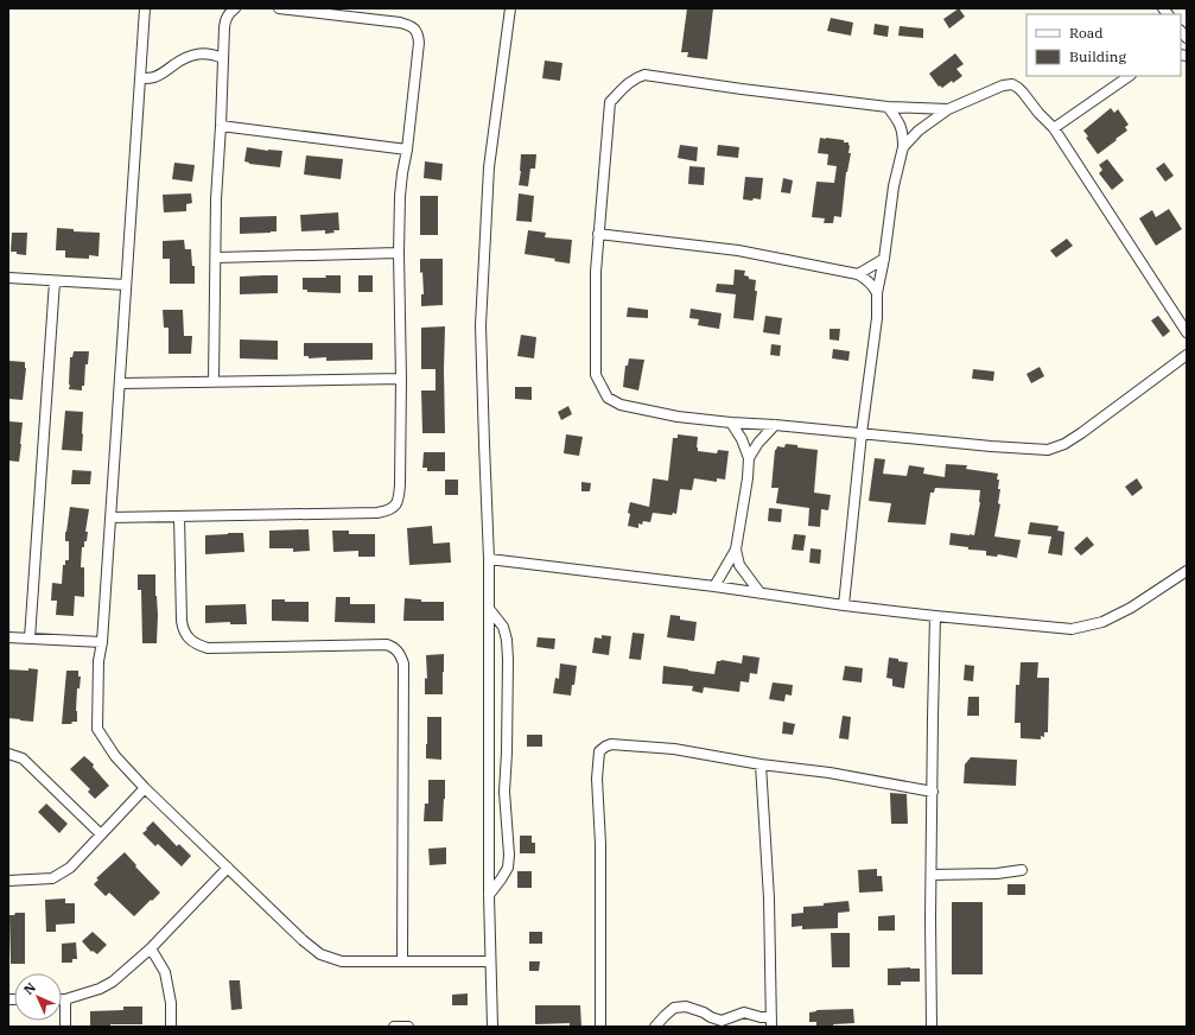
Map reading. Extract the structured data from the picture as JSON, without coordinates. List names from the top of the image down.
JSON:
{
  "legend": ["Road", "Building"],
  "north": "top left"
}
